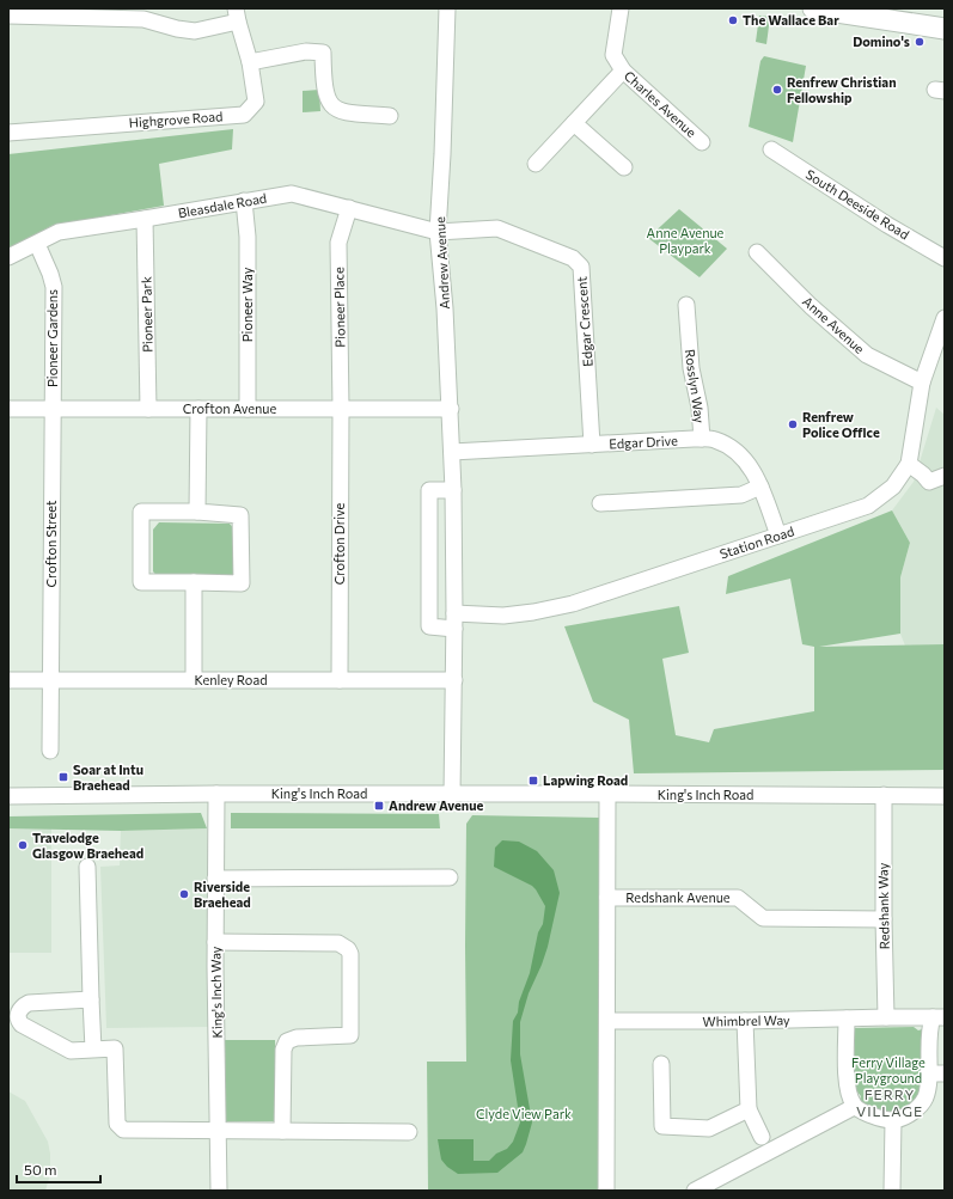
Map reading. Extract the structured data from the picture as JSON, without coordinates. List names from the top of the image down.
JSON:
{
  "streets": {
    "street": [
      "Charles Avenue",
      "Highgrove Road",
      "South Deeside Road",
      "Bleasdale Road",
      "Andrew Avenue",
      "Pioneer Way",
      "Pioneer Place",
      "Pioneer Park",
      "Edgar Crescent",
      "Anne Avenue",
      "Pioneer Gardens",
      "Rosslyn Way",
      "Crofton Avenue",
      "Edgar Drive",
      "Station Road",
      "Crofton Street",
      "Crofton Drive",
      "Kenley Road",
      "King's Inch Road",
      "Redshank Avenue",
      "Redshank Way",
      "King's Inch Way",
      "Whimbrel Way"
    ]
  },
  "crossings": [
    ["Bleasdale Road", "Andrew Avenue"],
    ["Bleasdale Road", "Pioneer Way"],
    ["Bleasdale Road", "Pioneer Place"],
    ["Bleasdale Road", "Pioneer Park"],
    ["Bleasdale Road", "Edgar Crescent"],
    ["Bleasdale Road", "Pioneer Gardens"],
    ["Andrew Avenue", "Edgar Crescent"],
    ["Andrew Avenue", "Crofton Avenue"],
    ["Andrew Avenue", "Edgar Drive"],
    ["Andrew Avenue", "Station Road"],
    ["Andrew Avenue", "Kenley Road"],
    ["Andrew Avenue", "King's Inch Road"],
    ["Pioneer Way", "Crofton Avenue"],
    ["Pioneer Place", "Crofton Avenue"],
    ["Pioneer Place", "Crofton Drive"],
    ["Pioneer Park", "Crofton Avenue"],
    ["Edgar Crescent", "Edgar Drive"],
    ["Anne Avenue", "Station Road"],
    ["Pioneer Gardens", "Crofton Avenue"],
    ["Pioneer Gardens", "Crofton Street"],
    ["Rosslyn Way", "Edgar Drive"],
    ["Crofton Avenue", "Crofton Street"],
    ["Crofton Avenue", "Crofton Drive"],
    ["Edgar Drive", "Station Road"],
    ["Crofton Street", "Kenley Road"],
    ["Crofton Drive", "Kenley Road"],
    ["King's Inch Road", "Redshank Way"],
    ["King's Inch Road", "King's Inch Way"],
    ["Redshank Avenue", "Redshank Way"],
    ["Redshank Way", "Whimbrel Way"]
  ],
  "districts": ["FERRY VILLAGE"],
  "parks": ["Anne Avenue Playpark", "Ferry Village Playground", "Clyde View Park"],
  "places": {
    "other": [
      "The Wallace Bar",
      "Domino's",
      "Renfrew Christian Fellowship",
      "Renfrew Police Office",
      "Travelodge Glasgow Braehead",
      "Riverside Braehead"
    ],
    "transit": ["Soar at Intu Braehead", "Lapwing Road", "Andrew Avenue"]
  },
  "scale_bar": "50 m"
}
